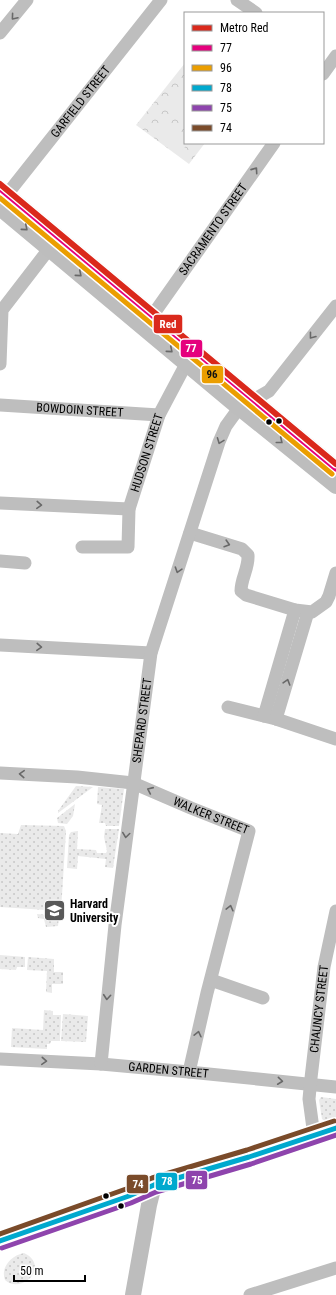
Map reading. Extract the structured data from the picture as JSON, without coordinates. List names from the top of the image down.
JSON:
{
  "streets": {
    "street": [
      "GARFIELD STREET",
      "SACRAMENTO STREET",
      "BOWDOIN STREET",
      "HUDSON STREET",
      "SHEPARD STREET",
      "WALKER STREET",
      "CHAUNCY STREET",
      "GARDEN STREET"
    ]
  },
  "crossings": [
    ["BOWDOIN STREET", "HUDSON STREET"],
    ["SHEPARD STREET", "WALKER STREET"],
    ["SHEPARD STREET", "GARDEN STREET"],
    ["WALKER STREET", "GARDEN STREET"],
    ["CHAUNCY STREET", "GARDEN STREET"]
  ],
  "one_way": ["SACRAMENTO STREET", "SHEPARD STREET", "GARDEN STREET"],
  "places": {
    "school or university": ["Harvard University"]
  },
  "lines": [
    "metro line Red",
    "transit line 77",
    "transit line 96",
    "transit line 74",
    "transit line 78",
    "transit line 75"
  ],
  "legend": [
    "Metro Red",
    "77",
    "96",
    "78",
    "75",
    "74"
  ],
  "scale_bar": "50 m"
}
